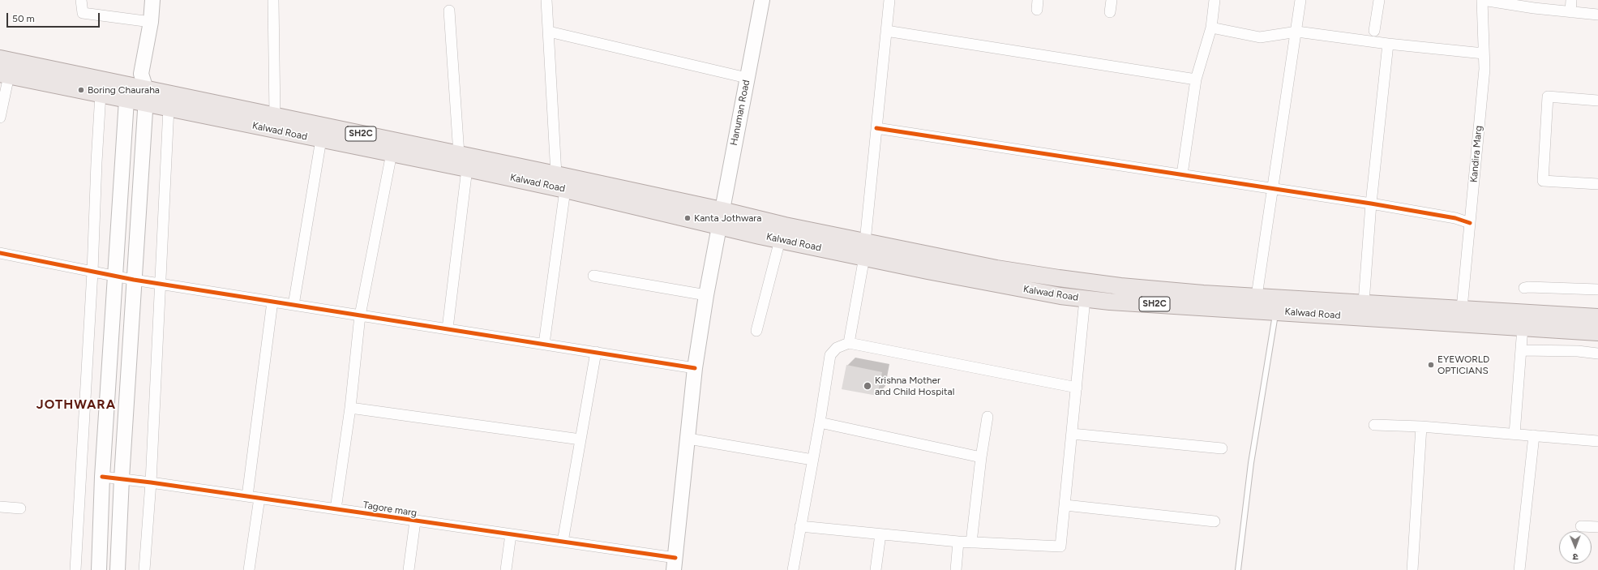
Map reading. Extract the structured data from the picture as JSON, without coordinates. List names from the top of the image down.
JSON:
{
  "streets": {
    "main road": ["Kalwad Road", "SH2C"],
    "street": ["Hanuman Road", "Kandira Marg", "Tagore marg"]
  },
  "crossings": [
    ["Hanuman Road", "Kalwad Road"],
    ["Hanuman Road", "Tagore marg"],
    ["Kalwad Road", "Kandira Marg"]
  ],
  "districts": ["JOTHWARA"],
  "places": [
    "Boring Chauraha",
    "Kanta Jothwara",
    "EYEWORLD OPTICIANS",
    "Krishna Mother and Child Hospital"
  ],
  "scale_bar": "50 m",
  "north": "bottom"
}
